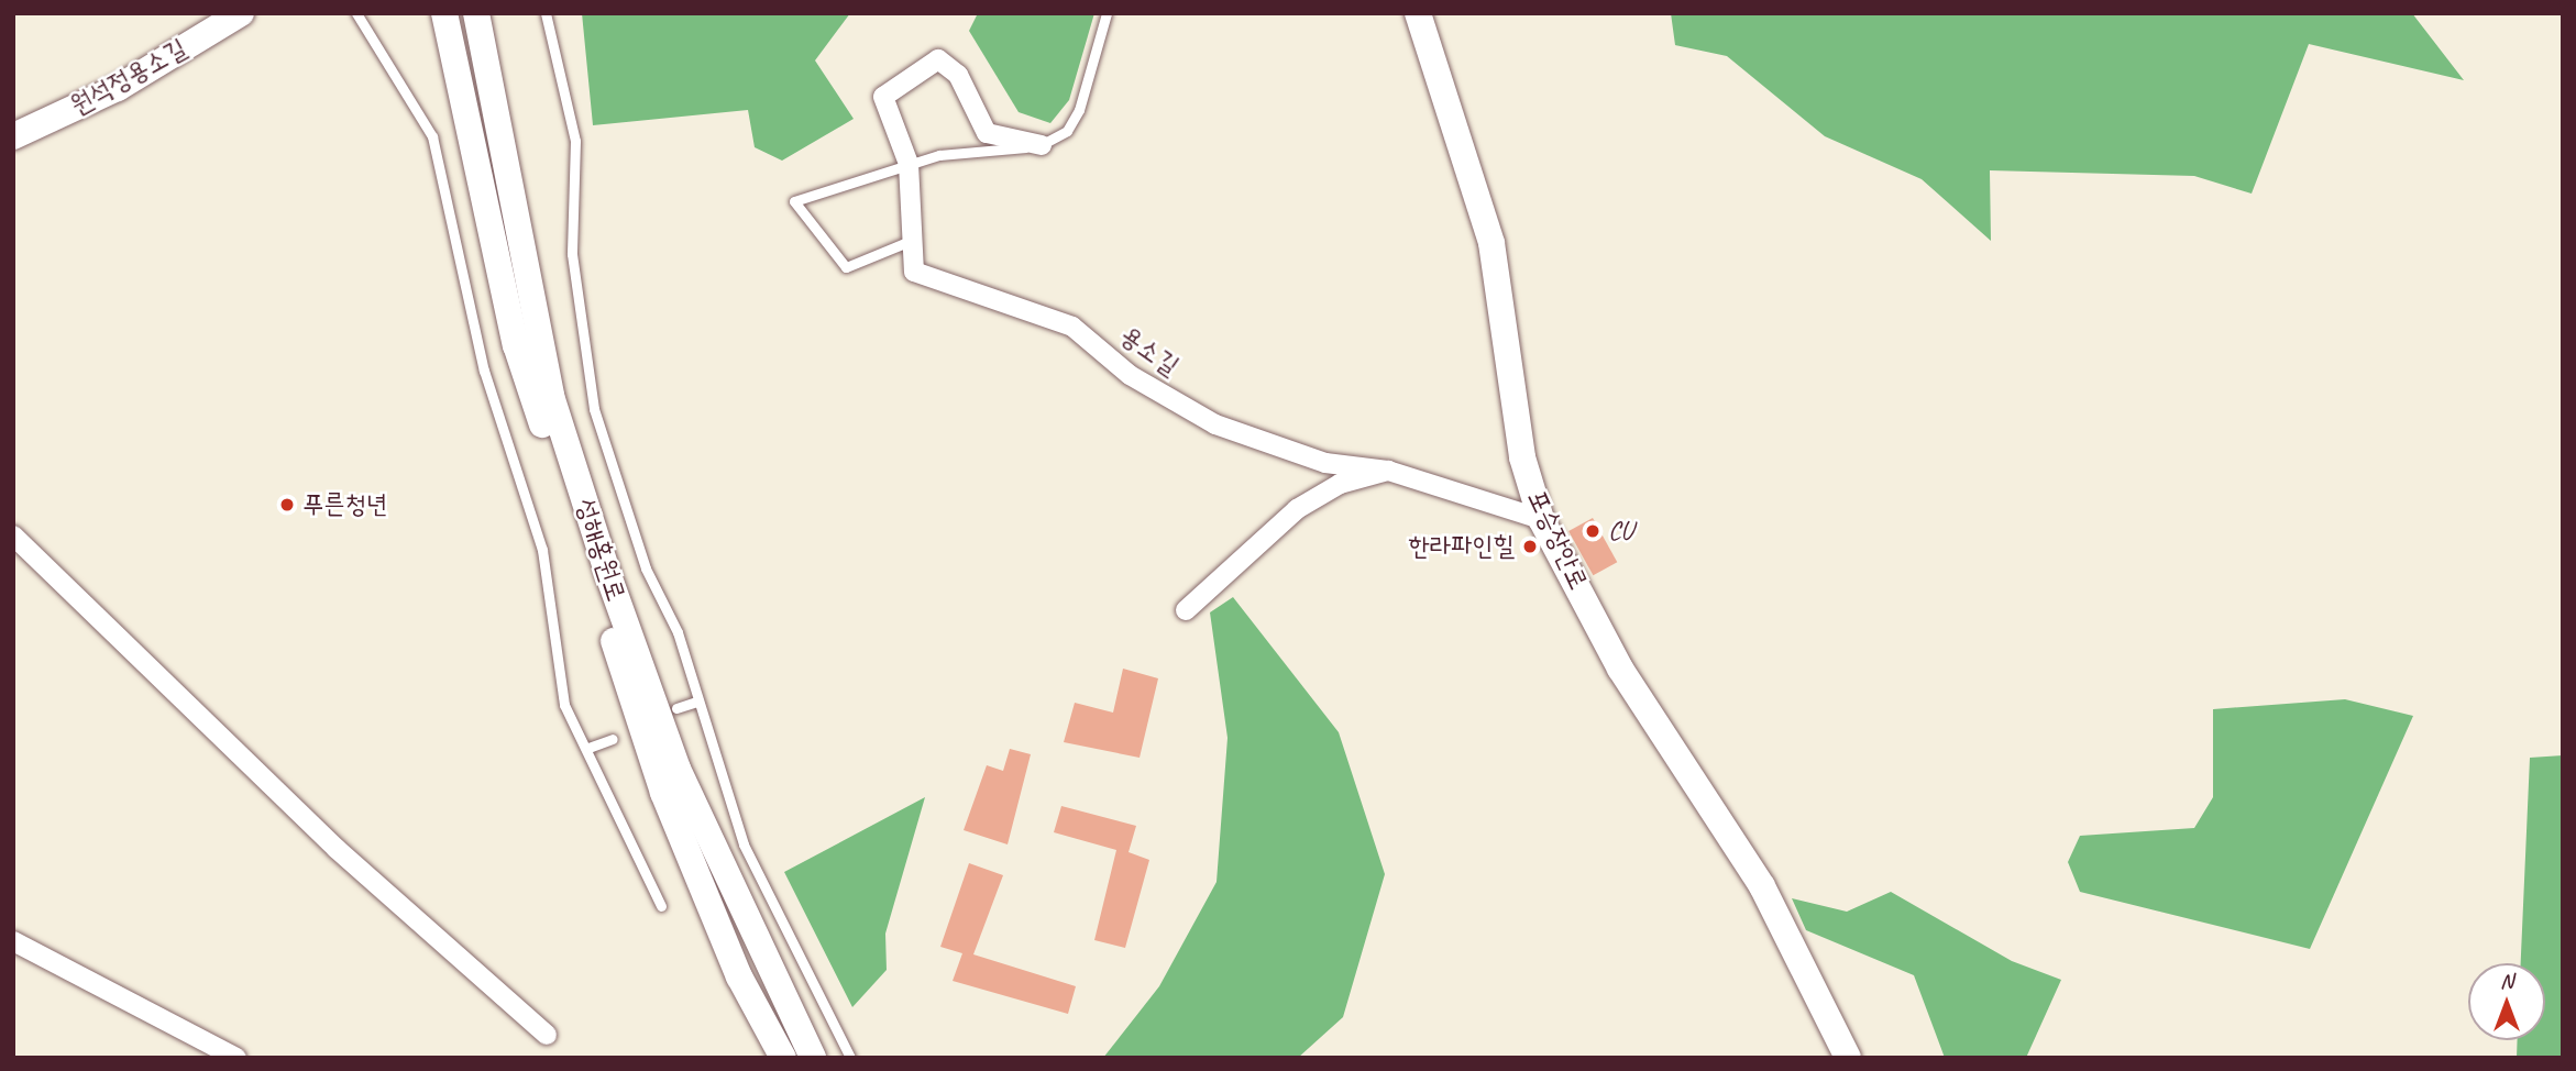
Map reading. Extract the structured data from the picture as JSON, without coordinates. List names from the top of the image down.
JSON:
{
  "streets": {
    "main road": ["원석정용소길", "포승장안로", "성해홍원로"],
    "street": ["용소길"]
  },
  "crossings": [
    ["용소길", "포승장안로"]
  ],
  "places": ["푸른청년", "CU", "한라파인힐"],
  "north": "top"
}
